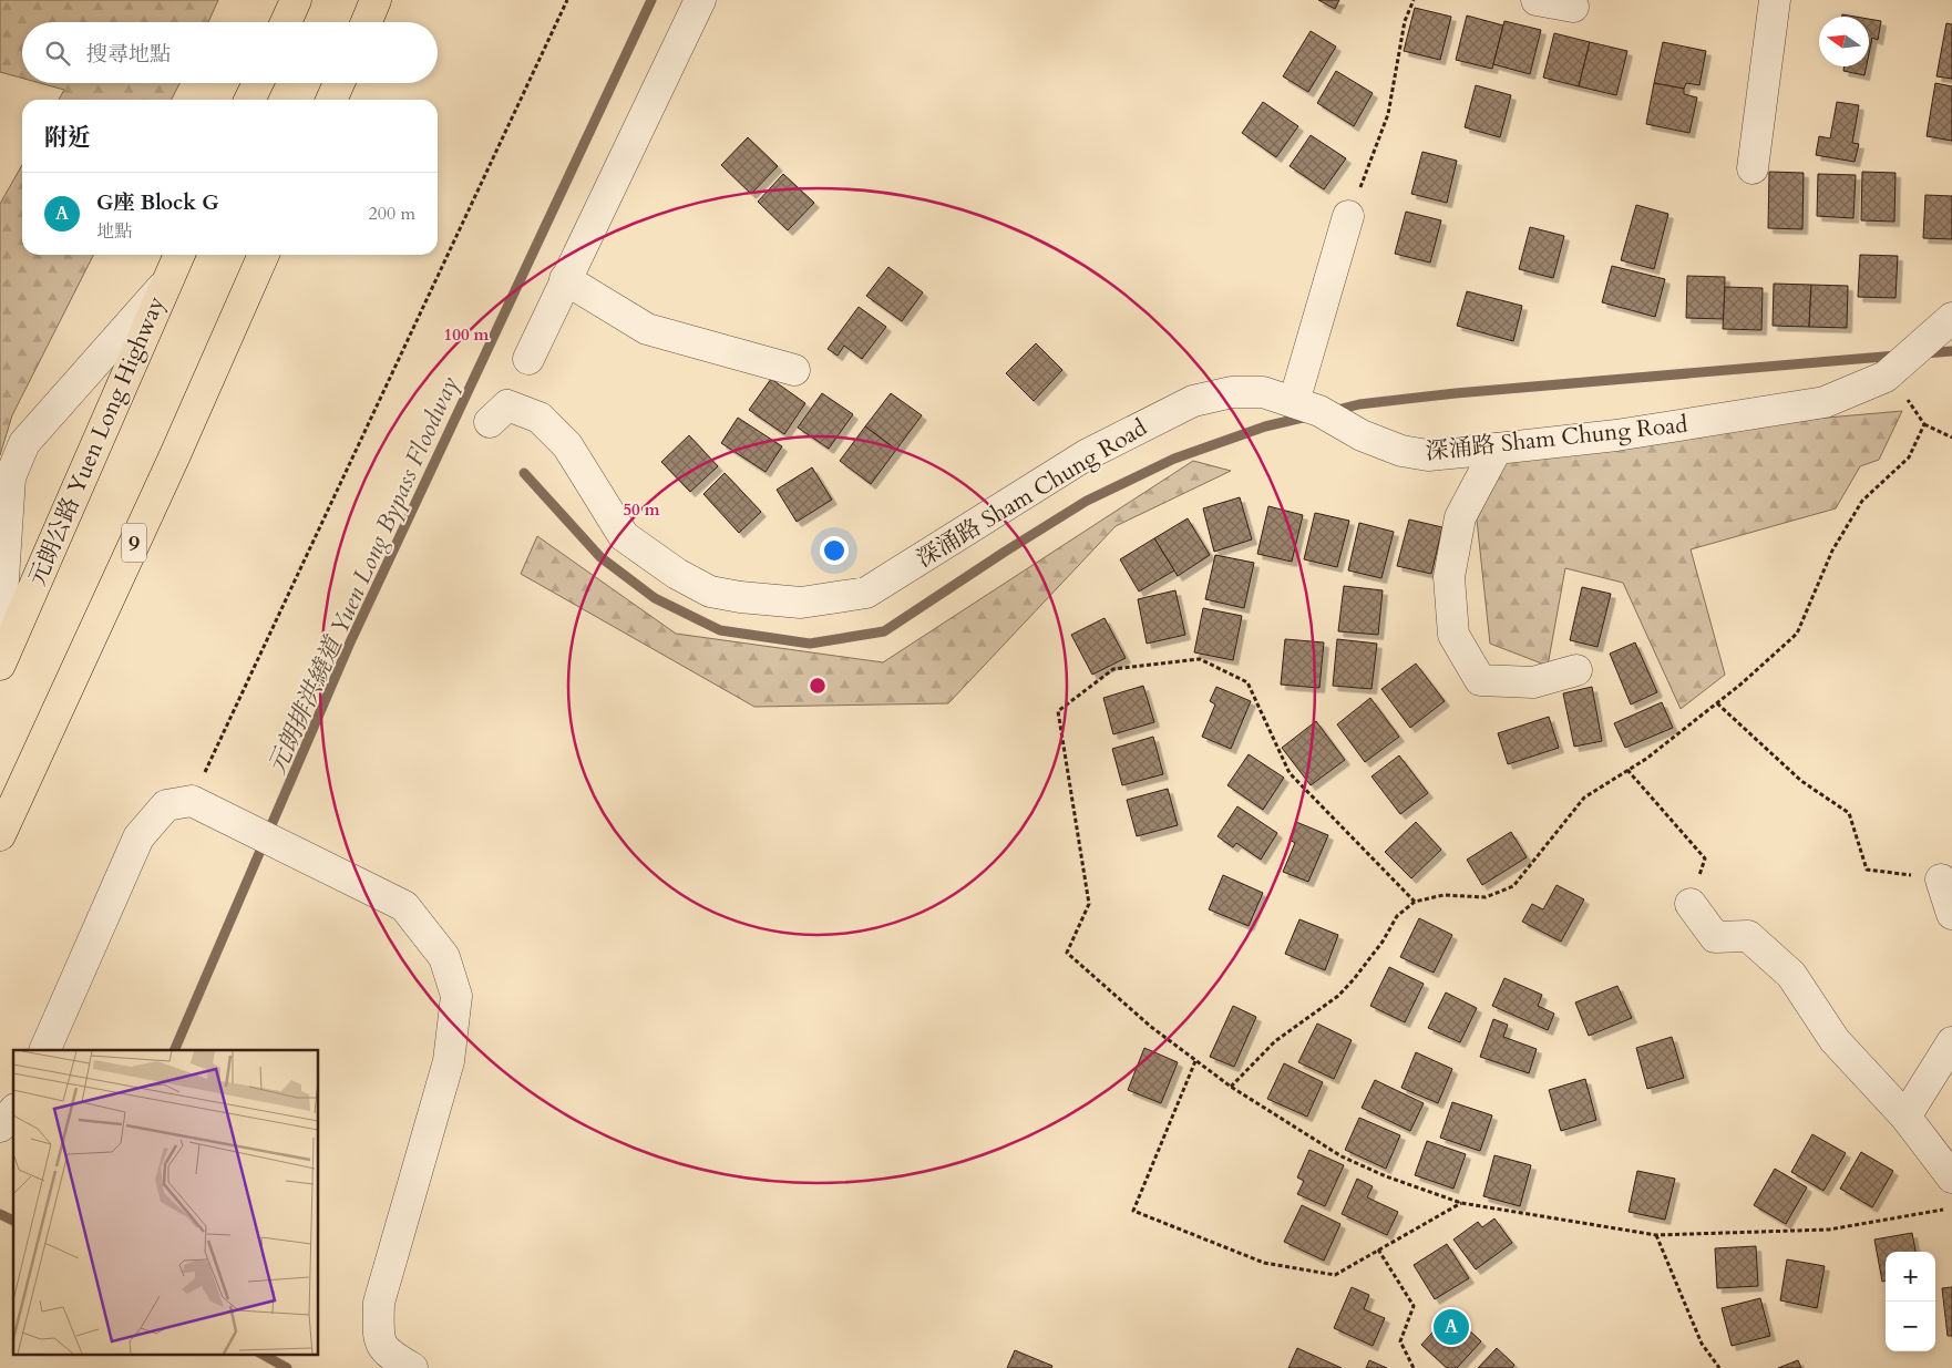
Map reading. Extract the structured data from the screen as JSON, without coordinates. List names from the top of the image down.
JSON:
{
  "streets": {
    "highway": ["元朗公路 Yuen Long Highway", "9"],
    "street": ["深涌路 Sham Chung Road"]
  },
  "water": ["元朗排洪繞道 Yuen Long Bypass Floodway"],
  "north": "left",
  "page": {
    "search": "搜尋地點",
    "heading": "附近",
    "list": [
      {
        "mark": "A",
        "name": "G座 Block G",
        "note": "地點",
        "value": "200 m"
      }
    ],
    "map_buttons": ["+", "−"],
    "pins": "A"
  },
  "rings": ["100 m", "50 m"]
}
